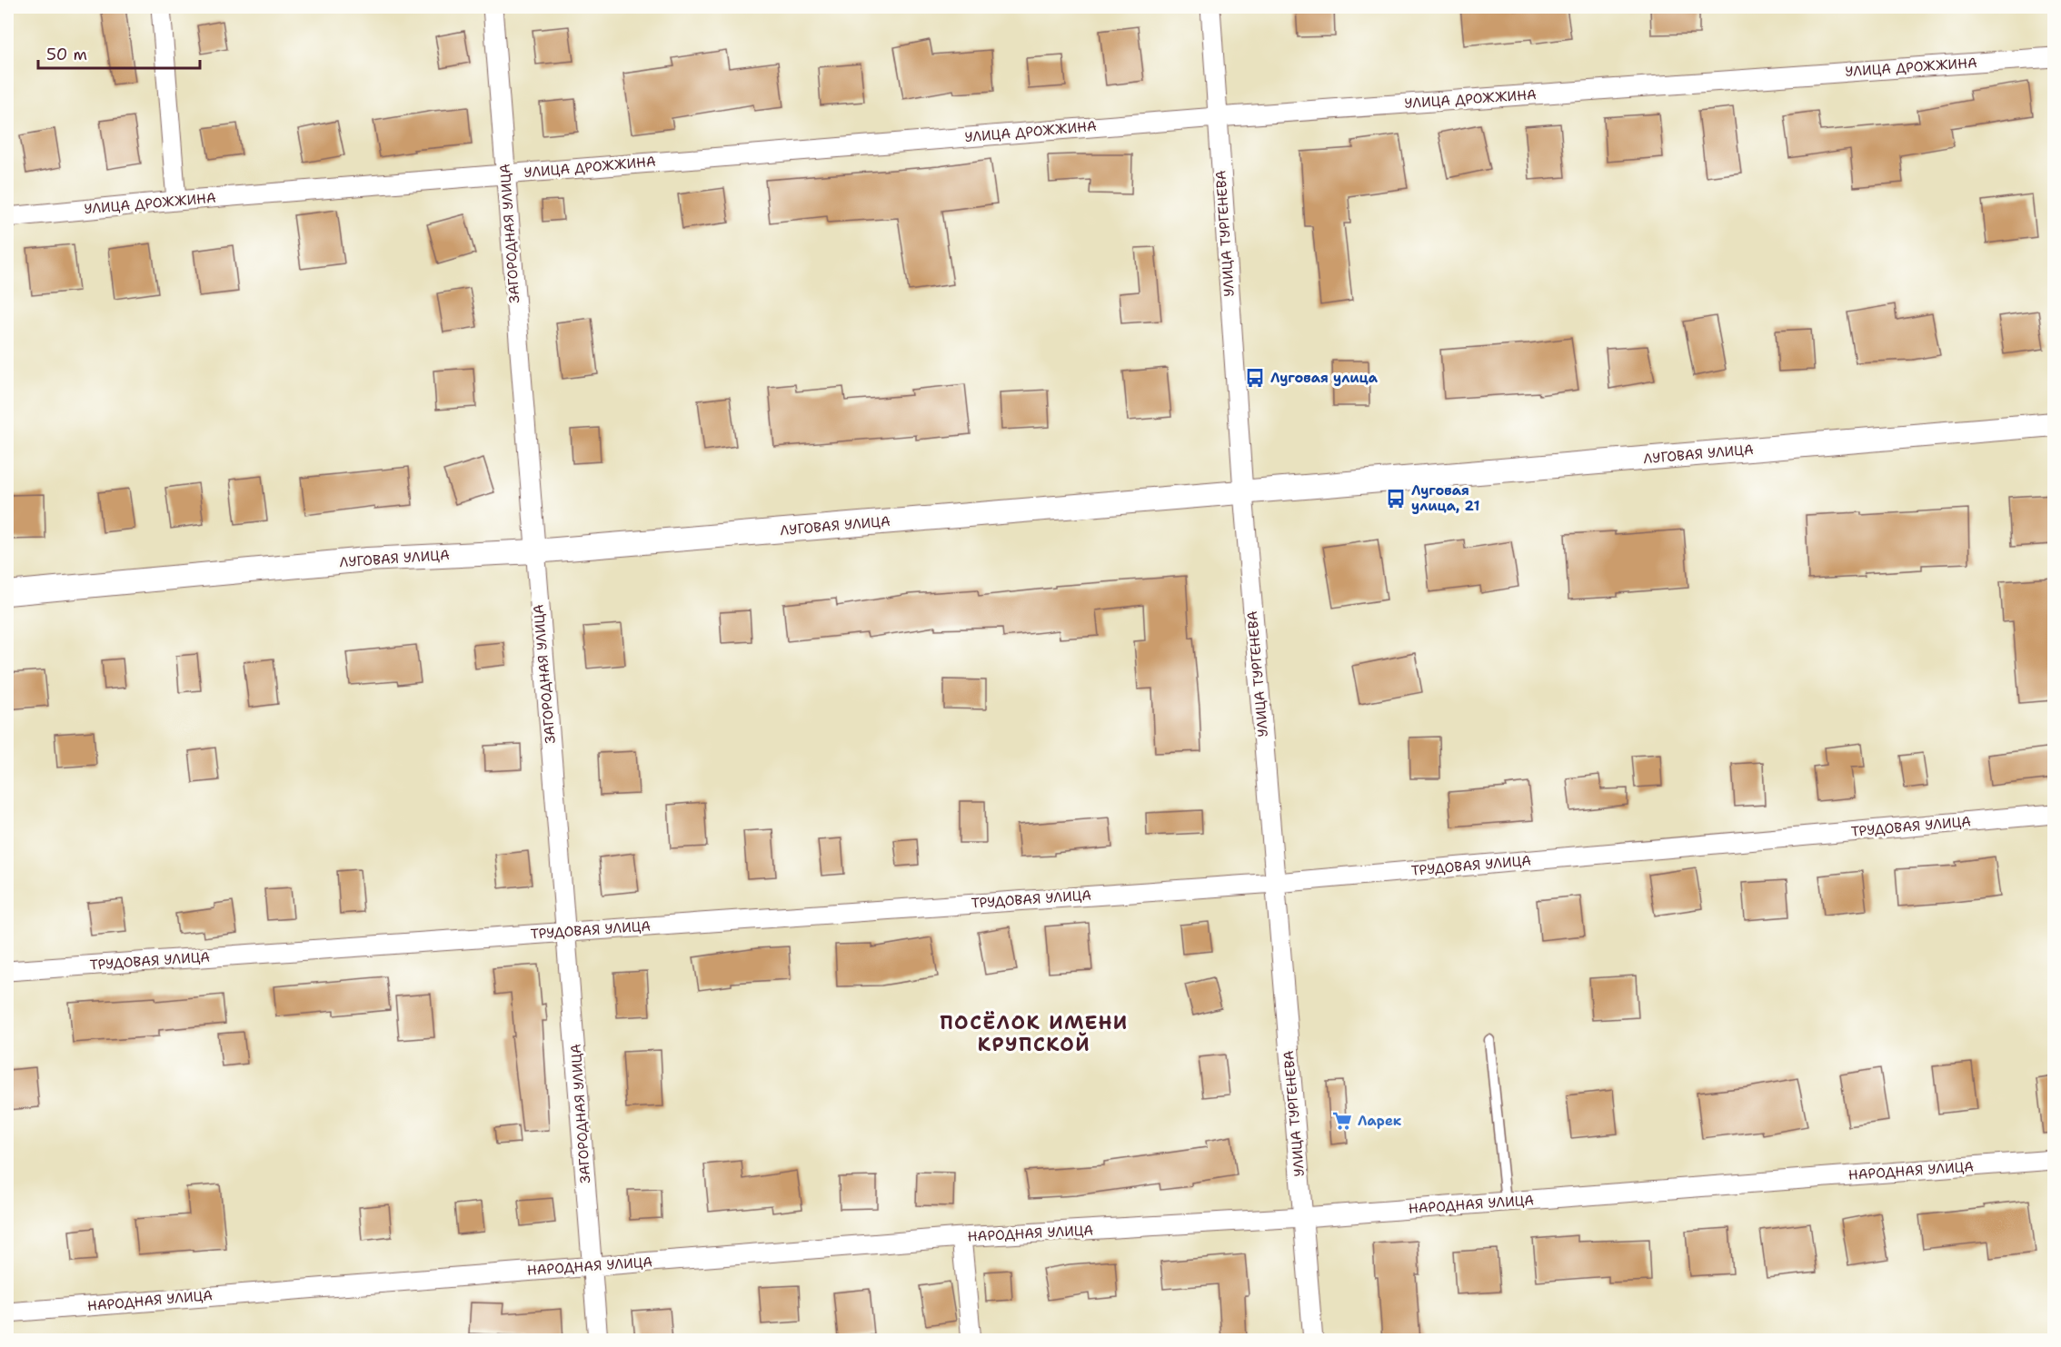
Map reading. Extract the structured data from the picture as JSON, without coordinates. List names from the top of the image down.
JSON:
{
  "streets": {
    "street": [
      "УЛИЦА ДРОЖЖИНА",
      "ЗАГОРОДНАЯ УЛИЦА",
      "УЛИЦА ТУРГЕНЕВА",
      "ЛУГОВАЯ УЛИЦА",
      "ТРУДОВАЯ УЛИЦА",
      "НАРОДНАЯ УЛИЦА"
    ]
  },
  "crossings": [
    ["УЛИЦА ДРОЖЖИНА", "ЗАГОРОДНАЯ УЛИЦА"],
    ["УЛИЦА ДРОЖЖИНА", "УЛИЦА ТУРГЕНЕВА"],
    ["ЗАГОРОДНАЯ УЛИЦА", "ЛУГОВАЯ УЛИЦА"],
    ["ЗАГОРОДНАЯ УЛИЦА", "ТРУДОВАЯ УЛИЦА"],
    ["ЗАГОРОДНАЯ УЛИЦА", "НАРОДНАЯ УЛИЦА"],
    ["УЛИЦА ТУРГЕНЕВА", "ЛУГОВАЯ УЛИЦА"],
    ["УЛИЦА ТУРГЕНЕВА", "ТРУДОВАЯ УЛИЦА"],
    ["УЛИЦА ТУРГЕНЕВА", "НАРОДНАЯ УЛИЦА"]
  ],
  "districts": ["ПОСЁЛОК ИМЕНИ КРУПСКОЙ"],
  "places": {
    "bus stop": ["Луговая улица", "Луговая улица, 21"],
    "supermarket": ["Ларек"]
  },
  "scale_bar": "50 m"
}
